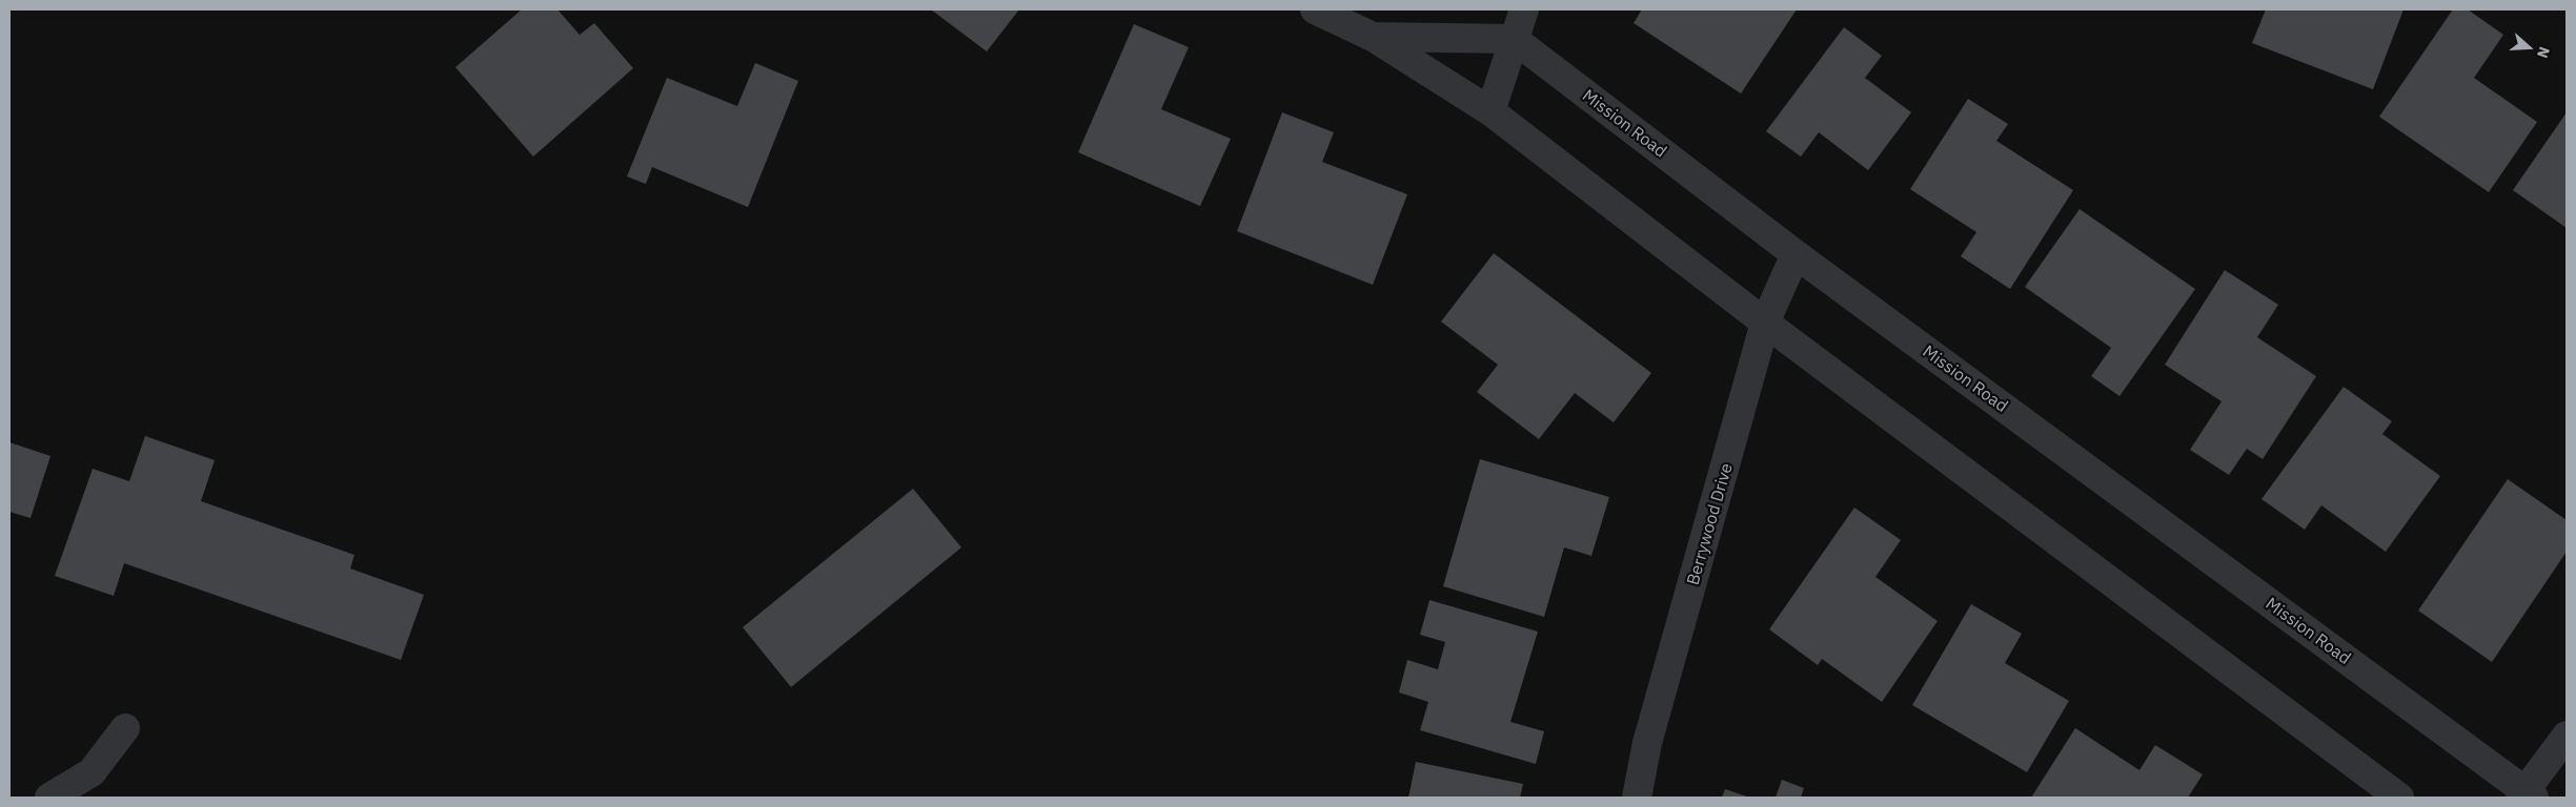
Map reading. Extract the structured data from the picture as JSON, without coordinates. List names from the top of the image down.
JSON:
{
  "streets": {
    "street": ["Mission Road", "Berrywood Drive"]
  },
  "crossings": [
    ["Mission Road", "Berrywood Drive"]
  ],
  "north": "right"
}
